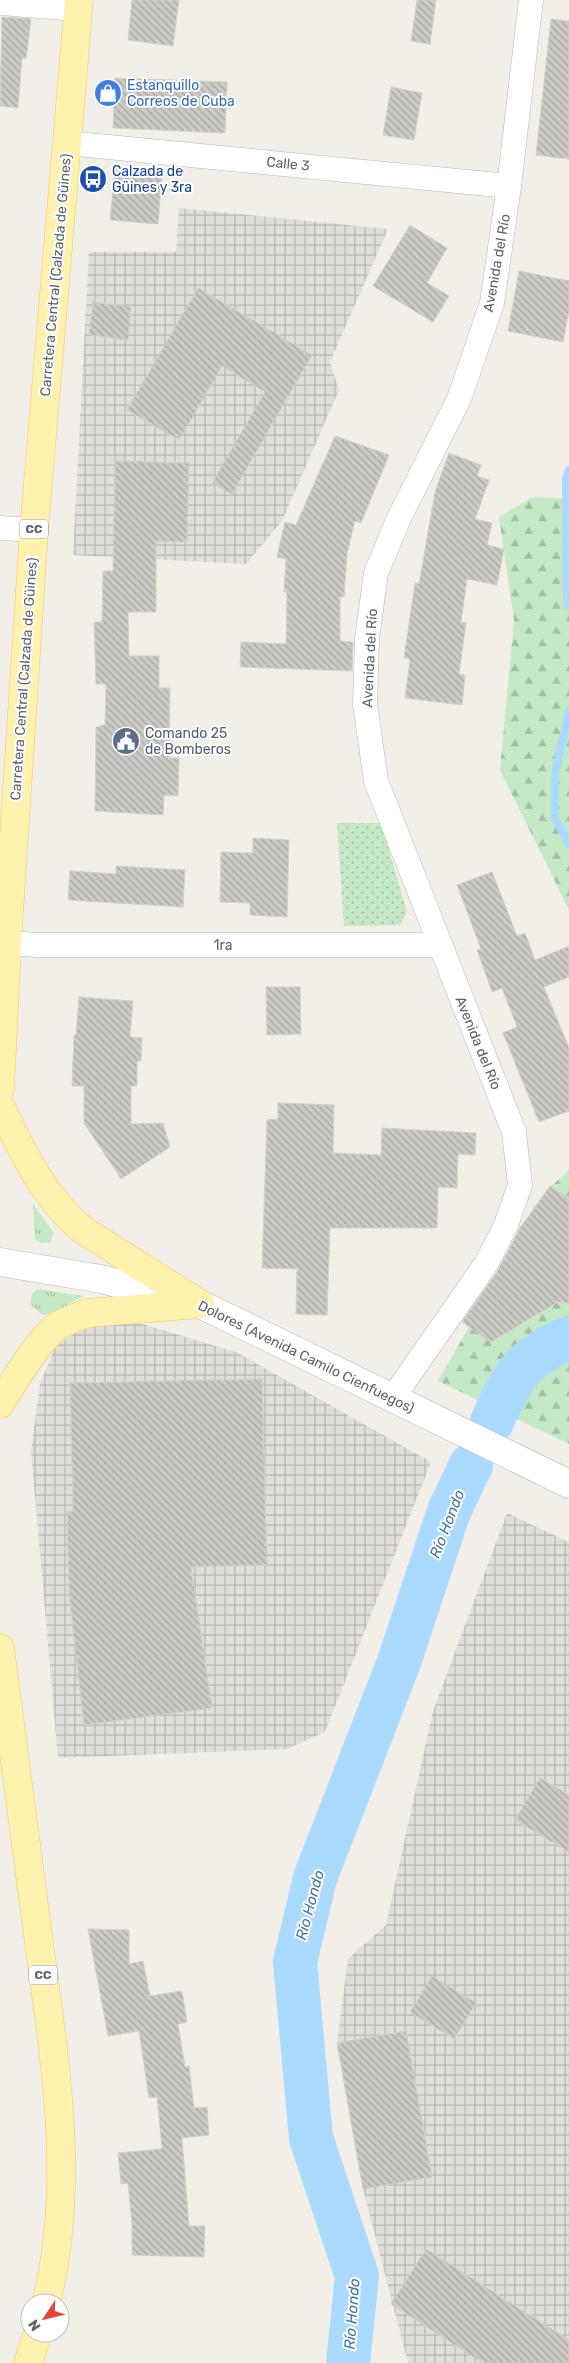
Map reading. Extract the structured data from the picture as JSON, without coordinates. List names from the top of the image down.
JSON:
{
  "streets": {
    "main road": ["Carretera Central (Calzada de Güines)", "CC", "Dolores (Avenida Camilo Cienfuegos)"],
    "street": ["Calle 3", "Avenida del Río", "1ra"]
  },
  "crossings": [
    ["Calle 3", "Avenida del Río"],
    ["Calle 3", "Carretera Central (Calzada de Güines)"],
    ["Avenida del Río", "1ra"],
    ["Avenida del Río", "Dolores (Avenida Camilo Cienfuegos)"],
    ["Carretera Central (Calzada de Güines)", "1ra"]
  ],
  "water": ["Río Hondo"],
  "places": {
    "shop": ["Estanquillo Correos de Cuba"],
    "bus stop": ["Calzada de Güines y 3ra"],
    "public building": ["Comando 25 de Bomberos"]
  },
  "north": "bottom left"
}
